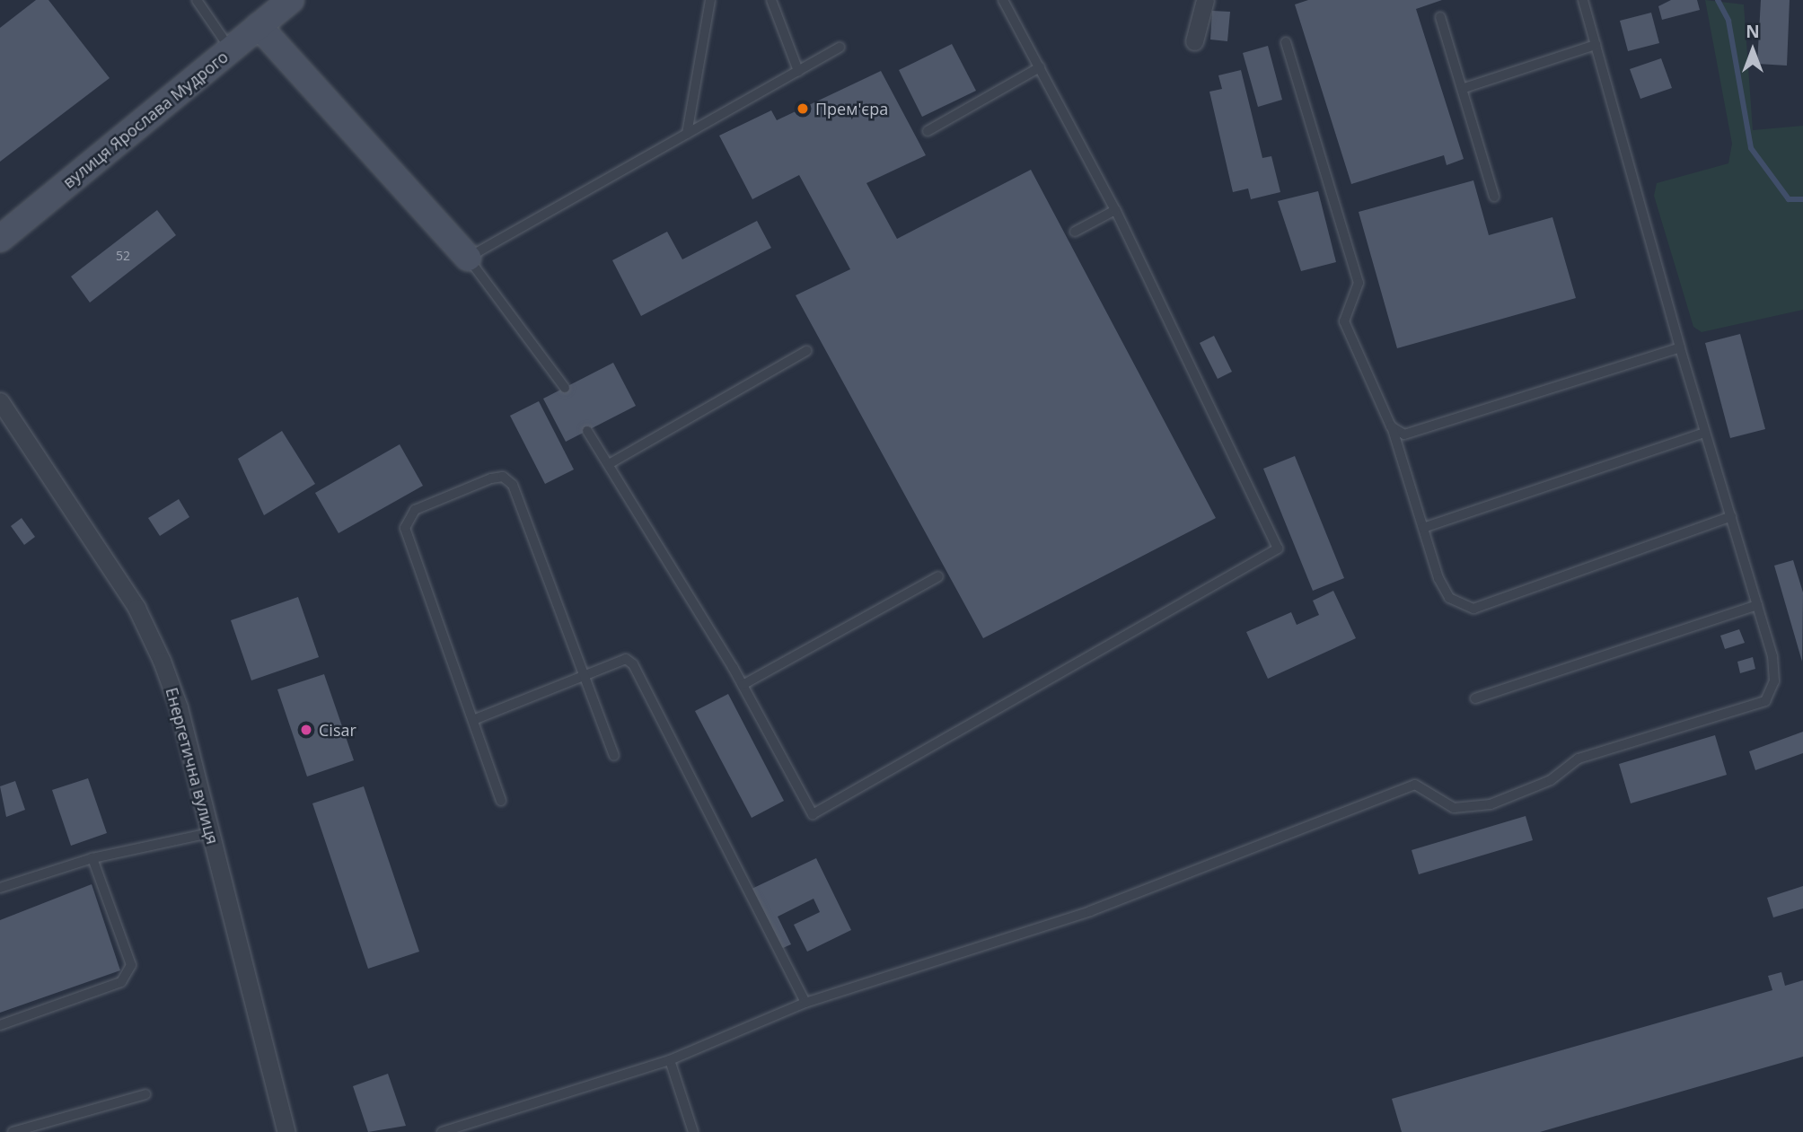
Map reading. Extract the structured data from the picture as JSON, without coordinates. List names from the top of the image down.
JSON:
{
  "streets": {
    "main road": ["вулиця Ярослава Мудрого"],
    "street": ["Енергетична вулиця"]
  },
  "places": ["Прем'єра", "Cisar"],
  "house_numbers": ["52"],
  "north": "top"
}
